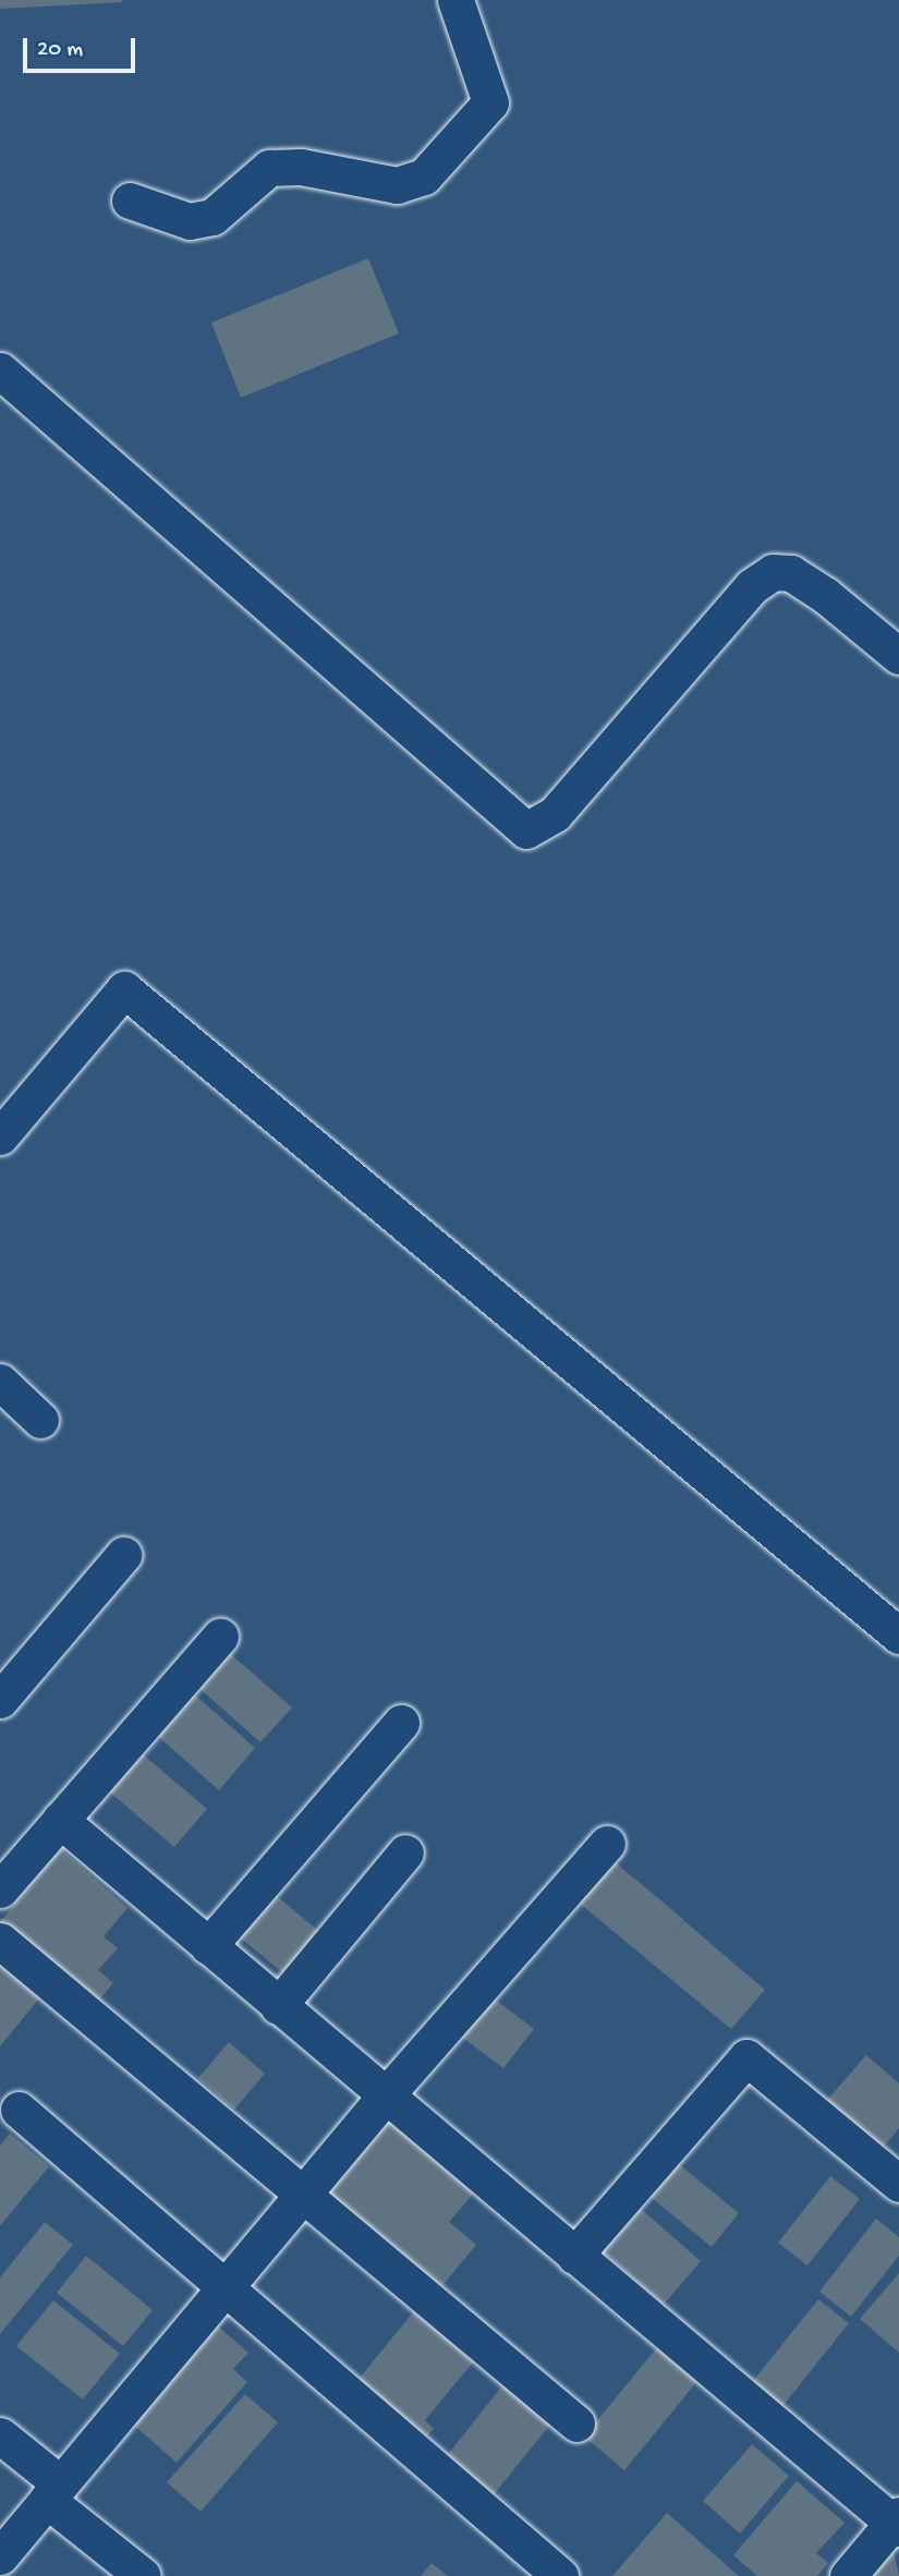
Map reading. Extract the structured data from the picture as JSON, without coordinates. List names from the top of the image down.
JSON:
{
  "scale_bar": "20 m"
}
